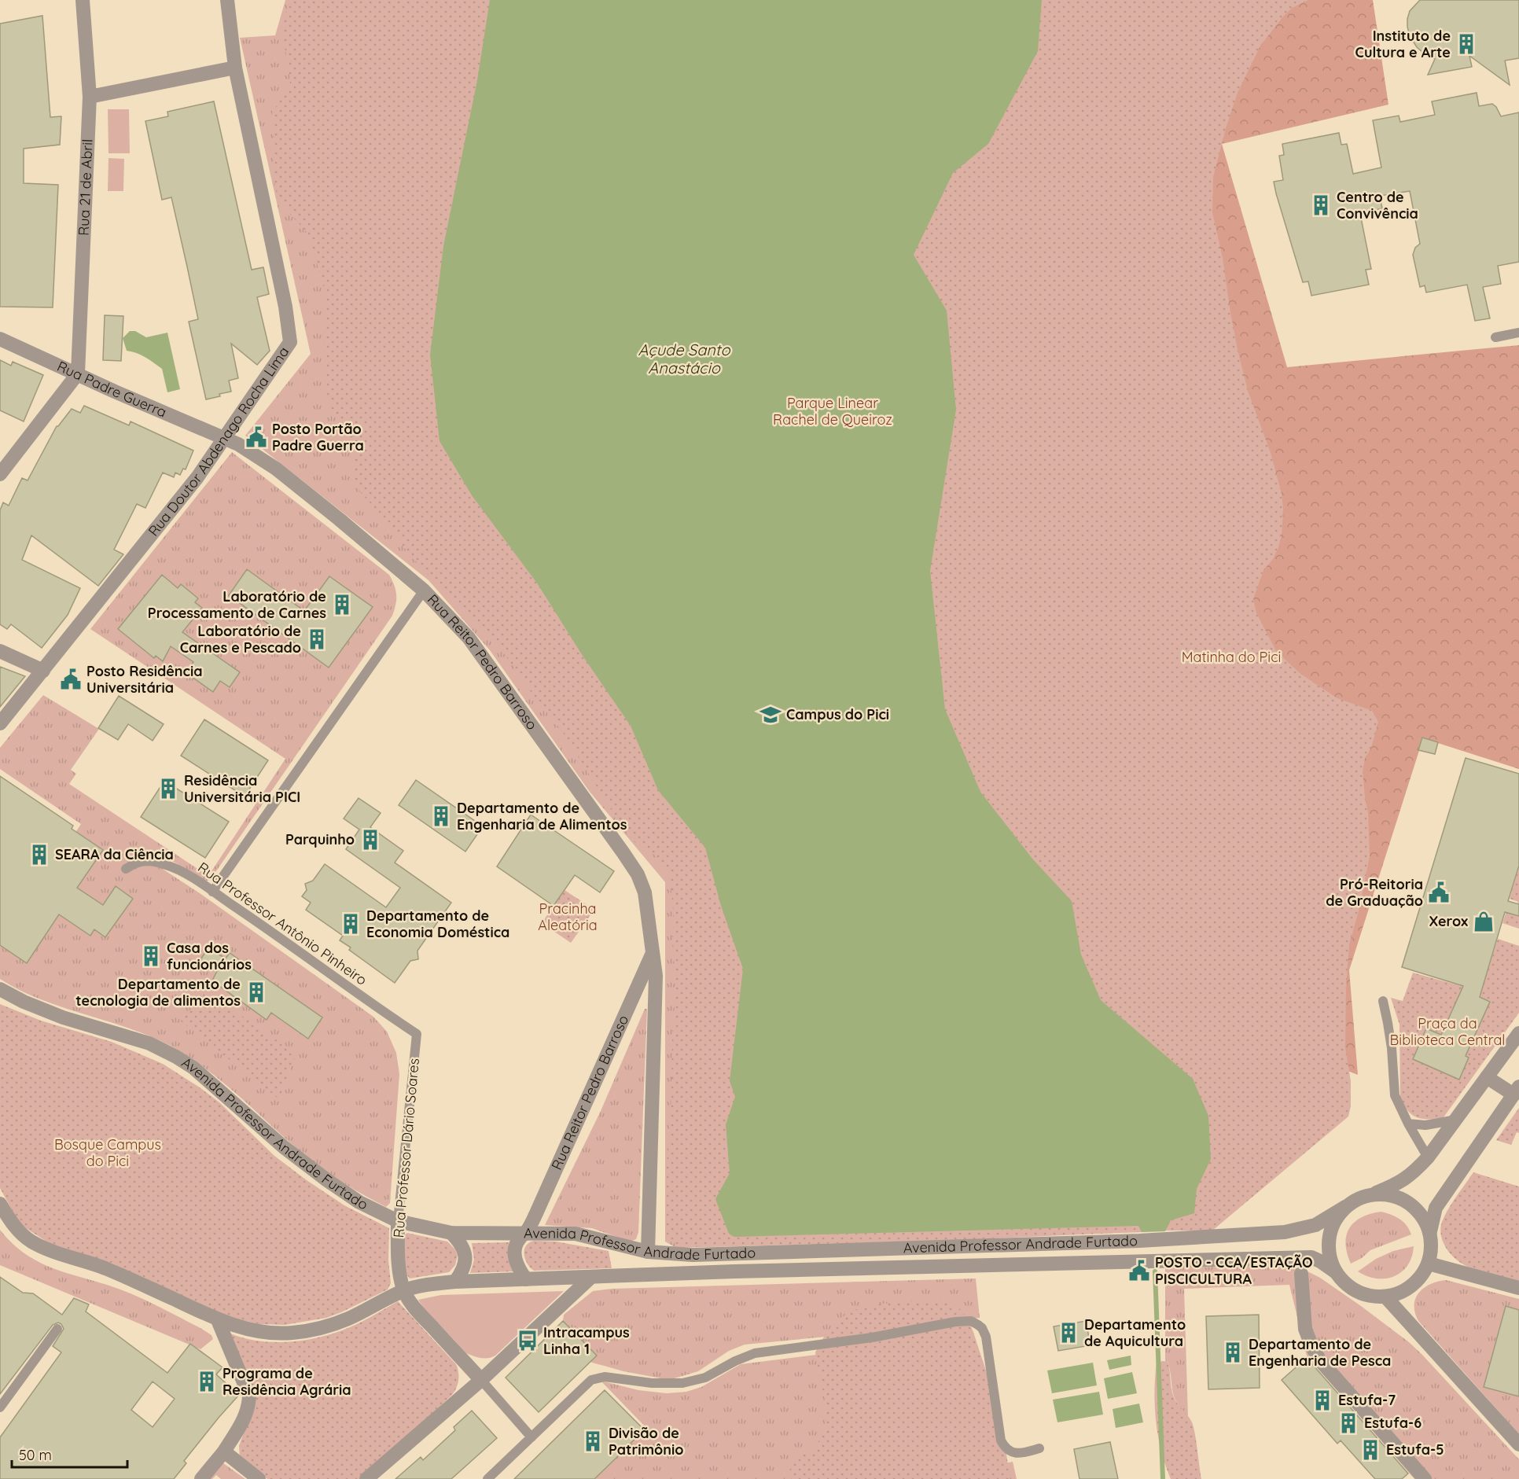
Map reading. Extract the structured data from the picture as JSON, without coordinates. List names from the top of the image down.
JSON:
{
  "streets": {
    "street": [
      "Rua 21 de Abril",
      "Rua Padre Guerra",
      "Rua Doutor Abdenago Rocha Lima",
      "Rua Reitor Pedro Barroso",
      "Avenida Professor Andrade Furtado",
      "Rua Professor Dário Soares"
    ],
    "lane": ["Rua Professor Antônio Pinheiro"]
  },
  "crossings": [
    ["Rua 21 de Abril", "Rua Padre Guerra"],
    ["Rua Padre Guerra", "Rua Doutor Abdenago Rocha Lima"],
    ["Rua Padre Guerra", "Rua Reitor Pedro Barroso"],
    ["Rua Doutor Abdenago Rocha Lima", "Rua Reitor Pedro Barroso"],
    ["Rua Reitor Pedro Barroso", "Avenida Professor Andrade Furtado"],
    ["Rua Professor Antônio Pinheiro", "Rua Professor Dário Soares"],
    ["Avenida Professor Andrade Furtado", "Rua Professor Dário Soares"]
  ],
  "water": ["Açude Santo Anastácio"],
  "parks": [
    "Parque Linear Rachel de Queiroz",
    "Matinha do Pici",
    "Pracinha Aleatória",
    "Praça da Biblioteca Central",
    "Bosque Campus do Pici"
  ],
  "places": {
    "building": [
      "Instituto de Cultura e Arte",
      "Centro de Convivência",
      "Laboratório de Processamento de Carnes",
      "Laboratório de Carnes e Pescado",
      "Residência Universitária PICI",
      "Departamento de Engenharia de Alimentos",
      "Parquinho",
      "SEARA da Ciência",
      "Departamento de Economia Doméstica",
      "Casa dos funcionários",
      "Departamento de tecnologia de alimentos",
      "Departamento de Aquicultura",
      "Departamento de Engenharia de Pesca",
      "Programa de Residência Agrária",
      "Estufa-7",
      "Estufa-6",
      "Divisão de Patrimônio",
      "Estufa-5"
    ],
    "public building": [
      "Posto Portão Padre Guerra",
      "Posto Residência Universitária",
      "Pró-Reitoria de Graduação",
      "POSTO - CCA/ESTAÇÃO PISCICULTURA"
    ],
    "school or university": ["Campus do Pici"],
    "shop": ["Xerox"],
    "bus stop": ["Intracampus Linha 1"]
  },
  "scale_bar": "50 m"
}
